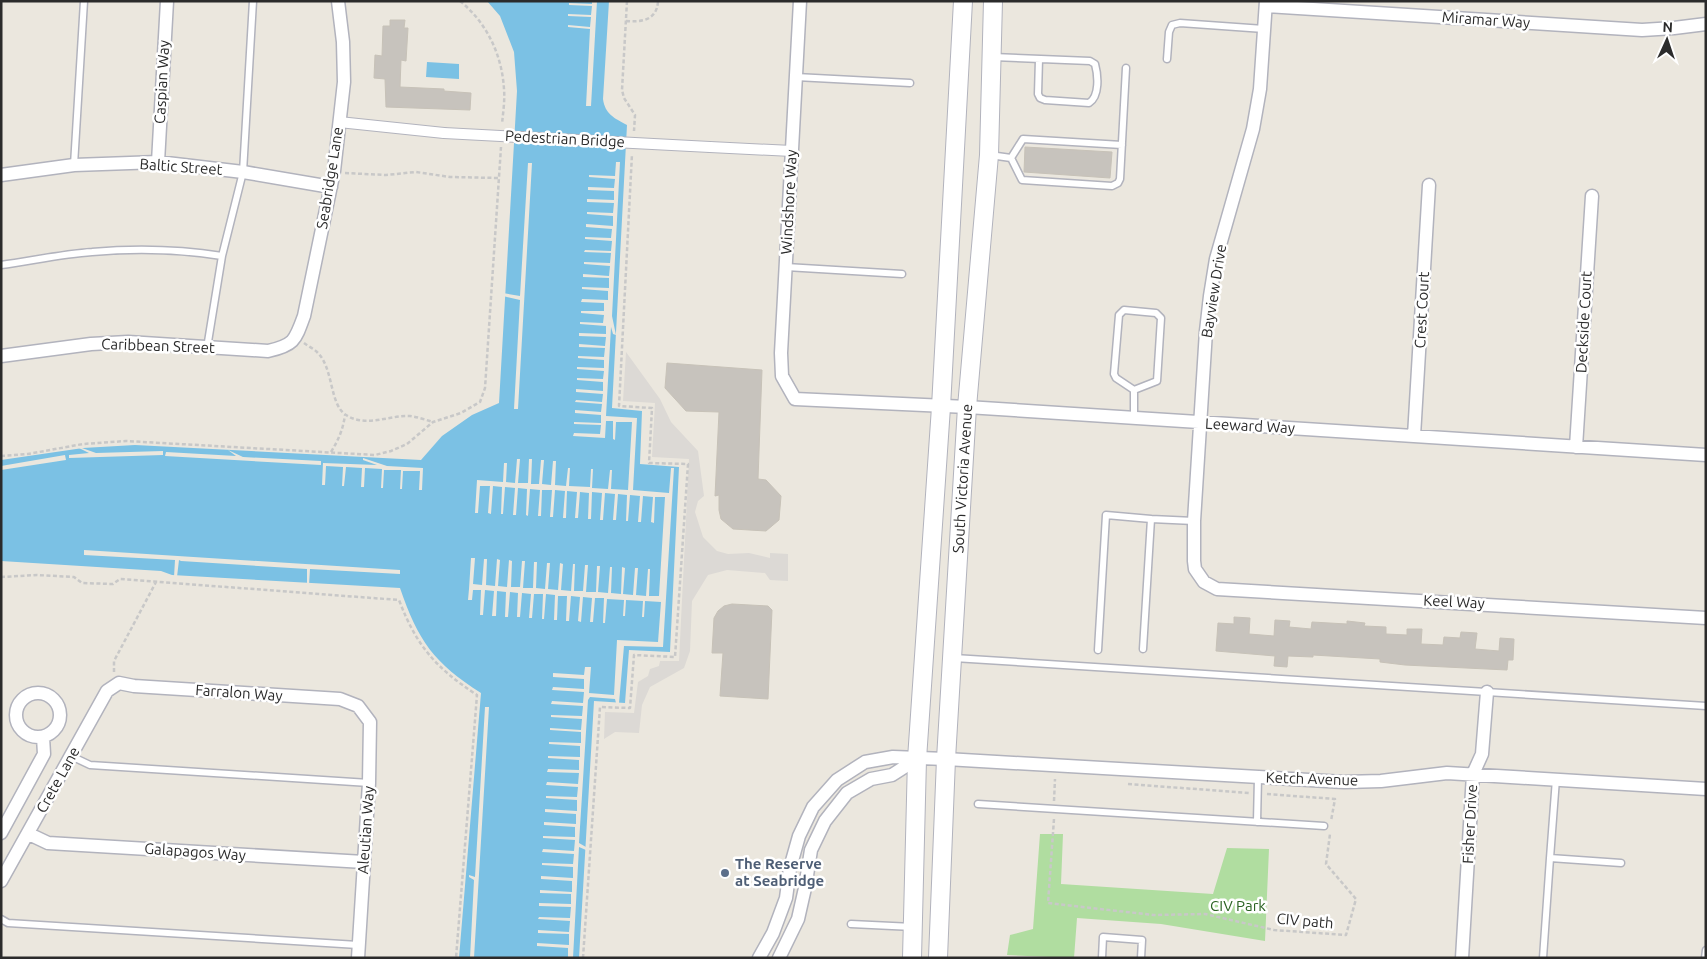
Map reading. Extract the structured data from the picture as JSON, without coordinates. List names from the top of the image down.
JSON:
{
  "streets": {
    "main road": ["South Victoria Avenue"],
    "street": [
      "Miramar Way",
      "Caspian Way",
      "Pedestrian Bridge",
      "Baltic Street",
      "Seabridge Lane",
      "Windshore Way",
      "Bayview Drive",
      "Crest Court",
      "Deckside Court",
      "Caribbean Street",
      "Leeward Way",
      "Keel Way",
      "Farralon Way",
      "Ketch Avenue",
      "Crete Lane",
      "Fisher Drive",
      "Aleutian Way",
      "Galapagos Way"
    ],
    "path": ["CIV path"]
  },
  "crossings": [
    ["Miramar Way", "Bayview Drive"],
    ["Caspian Way", "Baltic Street"],
    ["Pedestrian Bridge", "Seabridge Lane"],
    ["Pedestrian Bridge", "Windshore Way"],
    ["Baltic Street", "Seabridge Lane"],
    ["Seabridge Lane", "Caribbean Street"],
    ["Windshore Way", "Leeward Way"],
    ["Bayview Drive", "Leeward Way"],
    ["Bayview Drive", "Keel Way"],
    ["Crest Court", "Leeward Way"],
    ["Deckside Court", "Leeward Way"],
    ["Leeward Way", "South Victoria Avenue"],
    ["South Victoria Avenue", "Ketch Avenue"],
    ["Farralon Way", "Crete Lane"],
    ["Farralon Way", "Aleutian Way"],
    ["Ketch Avenue", "Fisher Drive"],
    ["Crete Lane", "Galapagos Way"],
    ["Aleutian Way", "Galapagos Way"]
  ],
  "parks": ["CIV Park"],
  "places": ["The Reserve at Seabridge"],
  "north": "top"
}
